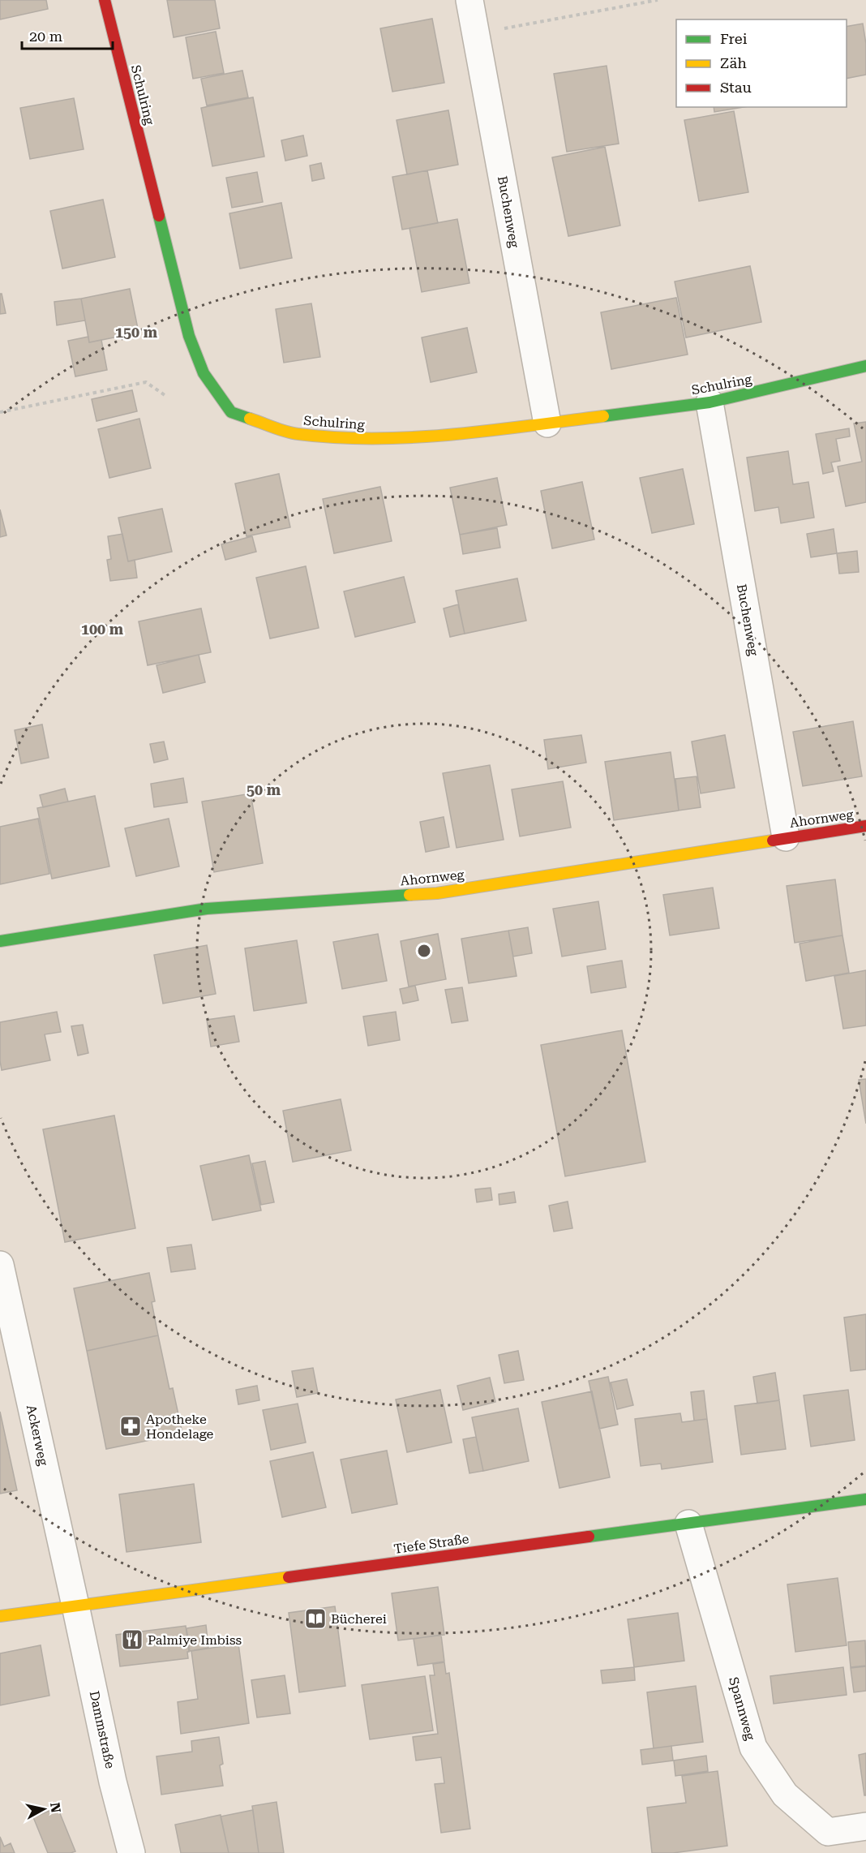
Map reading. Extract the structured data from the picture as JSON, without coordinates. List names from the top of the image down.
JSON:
{
  "streets": {
    "street": [
      "Schulring",
      "Buchenweg",
      "Ahornweg",
      "Ackerweg",
      "Tiefe Straße",
      "Spannweg",
      "Dammstraße"
    ]
  },
  "crossings": [
    ["Schulring", "Buchenweg"],
    ["Buchenweg", "Ahornweg"],
    ["Ackerweg", "Tiefe Straße"],
    ["Ackerweg", "Dammstraße"],
    ["Tiefe Straße", "Spannweg"],
    ["Tiefe Straße", "Dammstraße"]
  ],
  "places": {
    "pharmacy": ["Apotheke Hondelage"],
    "library": ["Bücherei"],
    "restaurant": ["Palmiye Imbiss"]
  },
  "legend": ["Frei", "Zäh", "Stau"],
  "scale_bar": "20 m",
  "north": "right",
  "rings": ["150 m", "100 m", "50 m"]
}
